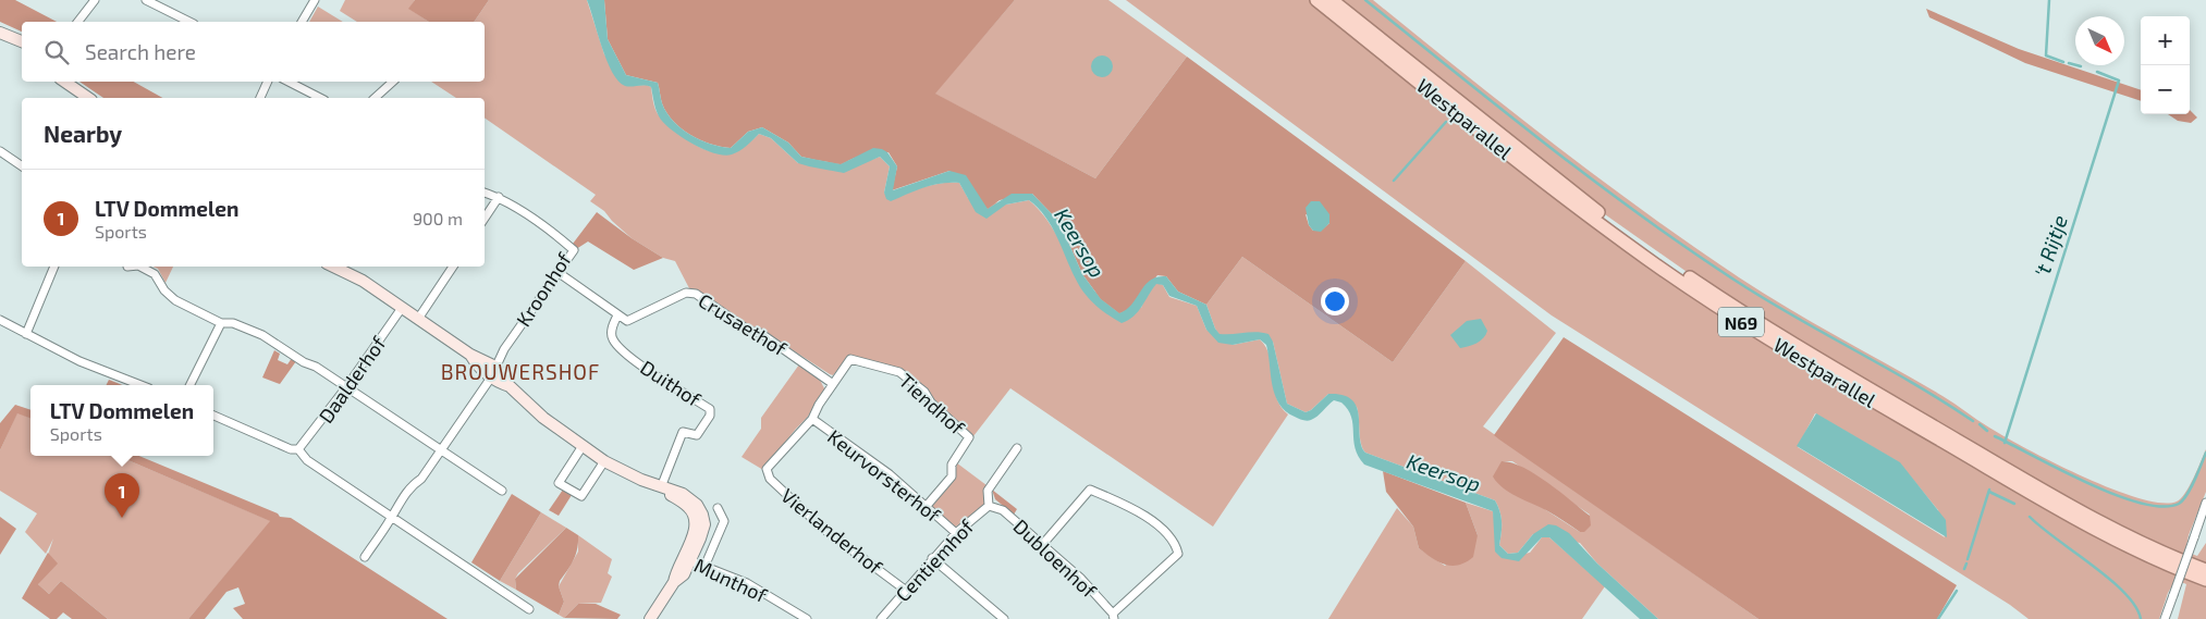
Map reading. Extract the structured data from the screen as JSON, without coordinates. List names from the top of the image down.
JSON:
{
  "streets": {
    "main road": ["Westparallel", "N69"],
    "street": [
      "Kroonhof",
      "Crusaethof",
      "Daalderhof",
      "Duithof",
      "Tiendhof",
      "Keurvorsterhof",
      "Vierlanderhof",
      "Dubloenhof",
      "Centiemhof",
      "Munthof"
    ]
  },
  "crossings": [
    ["Crusaethof", "Duithof"],
    ["Crusaethof", "Tiendhof"],
    ["Tiendhof", "Keurvorsterhof"],
    ["Tiendhof", "Vierlanderhof"],
    ["Keurvorsterhof", "Vierlanderhof"],
    ["Keurvorsterhof", "Centiemhof"],
    ["Vierlanderhof", "Centiemhof"],
    ["Dubloenhof", "Centiemhof"]
  ],
  "districts": ["BROUWERSHOF"],
  "water": ["Keersop", "'t Rijtje"],
  "north": "bottom right",
  "page": {
    "map_buttons": ["+", "−"],
    "search": "Search here",
    "heading": "Nearby",
    "list": [
      {
        "mark": "1",
        "name": "LTV Dommelen",
        "note": "Sports",
        "value": "900 m"
      }
    ],
    "popup": ["LTV Dommelen", "Sports"],
    "pins": "1"
  }
}
